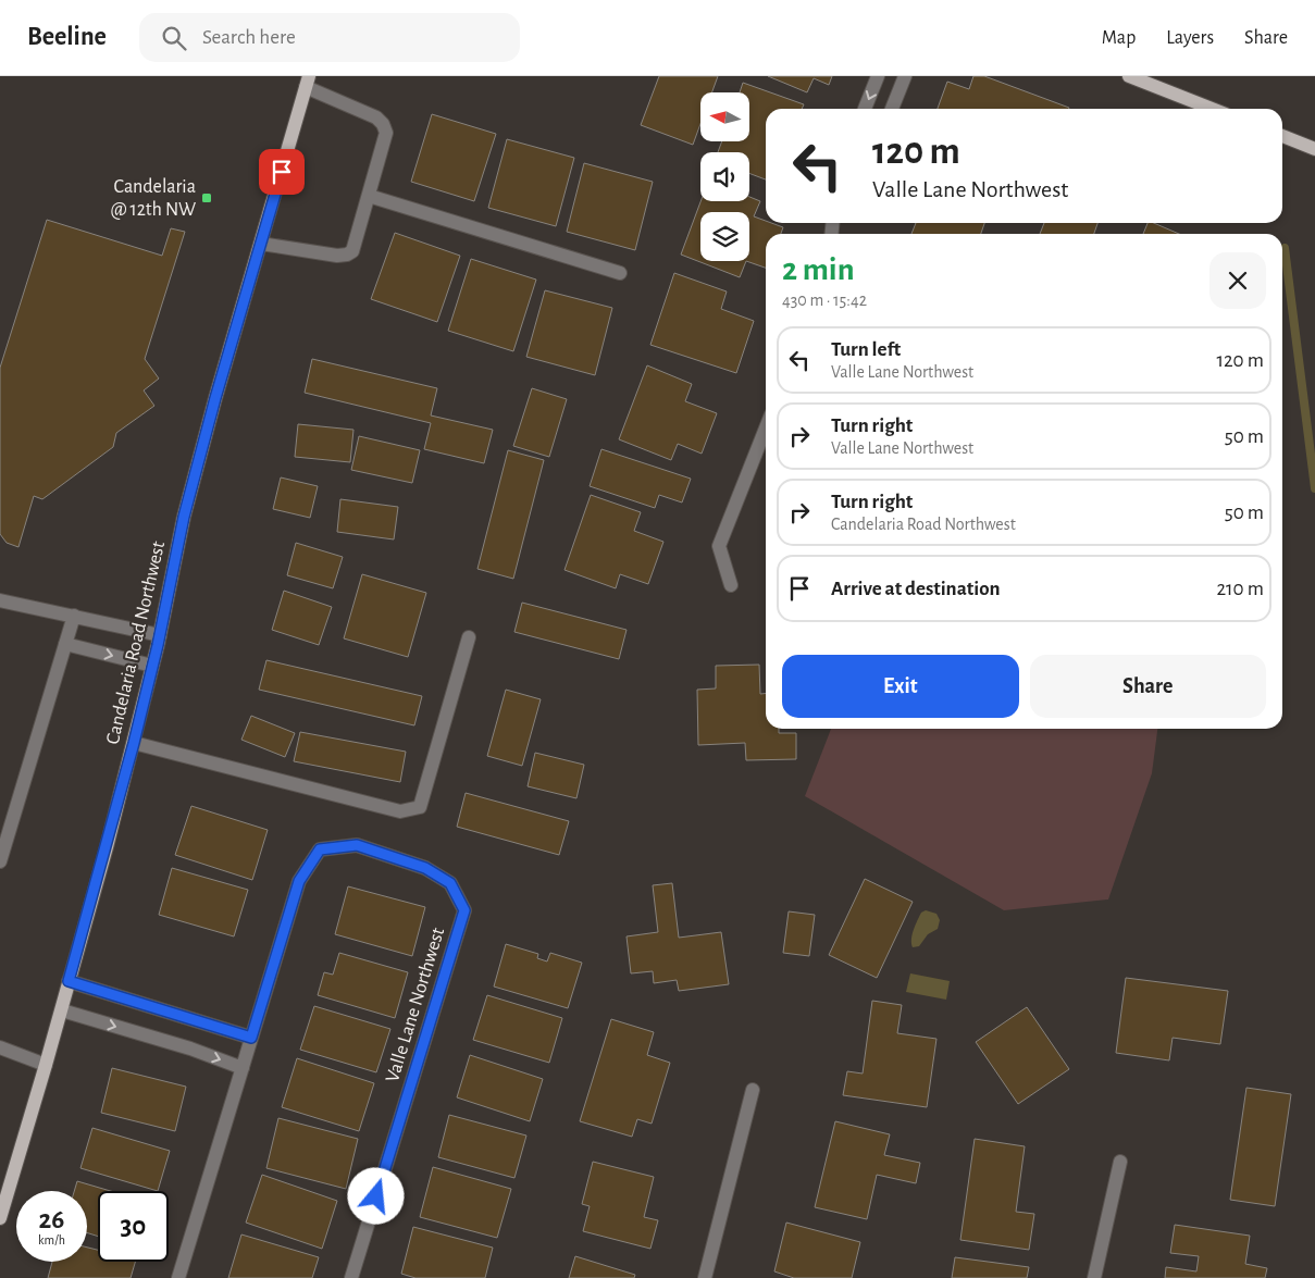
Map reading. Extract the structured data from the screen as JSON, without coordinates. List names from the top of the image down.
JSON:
{
  "streets": {
    "main road": ["Candelaria Road Northwest"],
    "street": ["Valle Lane Northwest"]
  },
  "places": {
    "transit": ["Candelaria @ 12th NW"]
  },
  "north": "left",
  "page": {
    "header": "Beeline",
    "search": "Search here",
    "nav": ["Map", "Layers", "Share"],
    "turn": ["120 m", "Valle Lane Northwest"],
    "heading": ["2 min", "430 m · 15:42"],
    "list": [
      {
        "name": "Turn left",
        "note": "Valle Lane Northwest",
        "value": "120 m"
      },
      {
        "name": "Turn right",
        "note": "Valle Lane Northwest",
        "value": "50 m"
      },
      {
        "name": "Turn right",
        "note": "Candelaria Road Northwest",
        "value": "50 m"
      },
      {
        "name": "Arrive at destination",
        "value": "210 m"
      }
    ],
    "buttons": ["Exit", "Share"],
    "speed": "26 km/h",
    "limit": "30"
  }
}
